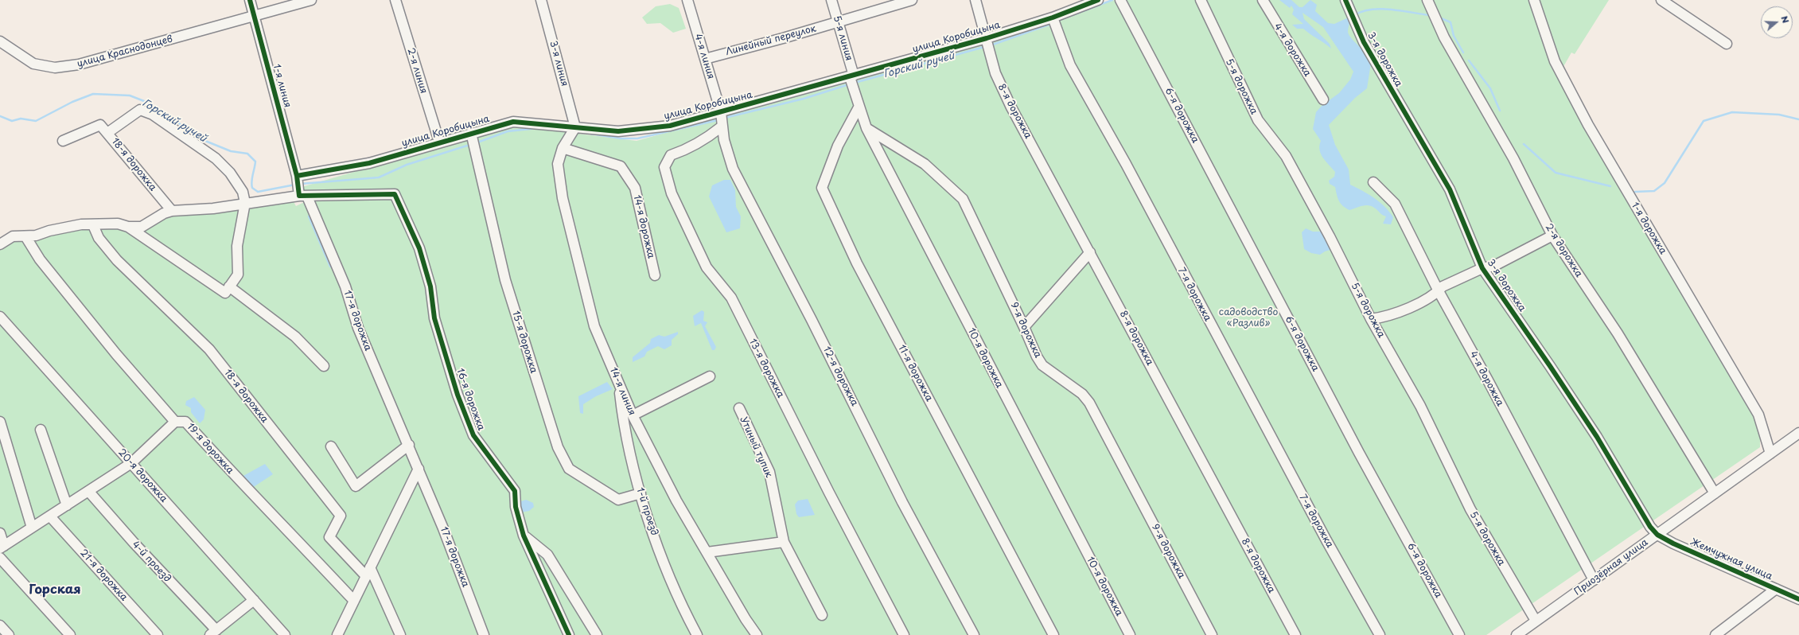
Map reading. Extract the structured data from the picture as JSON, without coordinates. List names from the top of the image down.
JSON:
{
  "streets": {
    "street": [
      "улица Коробицына",
      "5-я линия",
      "Линейный переулок",
      "4-я дорожка",
      "улица Краснодонцев",
      "4-я линия",
      "3-я дорожка",
      "3-я линия",
      "2-я линия",
      "1-я линия",
      "5-я дорожка",
      "8-я дорожка",
      "6-я дорожка",
      "18-я дорожка",
      "14-я дорожка",
      "1-я дорожка",
      "2-я дорожка",
      "7-я дорожка",
      "17-я дорожка",
      "9-я дорожка",
      "15-я дорожка",
      "10-я дорожка",
      "13-я дорожка",
      "11-я дорожка",
      "12-я дорожка",
      "14-я линия",
      "16-я дорожка",
      "Утиный тупик",
      "19-я дорожка",
      "20-я дорожка",
      "1-й проезд",
      "Жемчужная улица",
      "4-й проезд",
      "Приозёрная улица",
      "21-я дорожка"
    ]
  },
  "crossings": [
    ["улица Коробицына", "5-я линия"],
    ["улица Коробицына", "4-я линия"],
    ["улица Коробицына", "3-я линия"],
    ["улица Коробицына", "2-я линия"],
    ["улица Коробицына", "1-я линия"],
    ["улица Коробицына", "8-я дорожка"],
    ["улица Коробицына", "7-я дорожка"],
    ["улица Коробицына", "17-я дорожка"],
    ["улица Коробицына", "15-я дорожка"],
    ["улица Коробицына", "10-я дорожка"],
    ["улица Коробицына", "12-я дорожка"],
    ["улица Коробицына", "14-я линия"],
    ["улица Коробицына", "16-я дорожка"],
    ["5-я линия", "Линейный переулок"],
    ["5-я линия", "10-я дорожка"],
    ["Линейный переулок", "4-я линия"],
    ["4-я дорожка", "Приозёрная улица"],
    ["улица Краснодонцев", "1-я линия"],
    ["4-я линия", "12-я дорожка"],
    ["3-я дорожка", "Жемчужная улица"],
    ["3-я дорожка", "Приозёрная улица"],
    ["3-я линия", "14-я линия"],
    ["1-я линия", "17-я дорожка"],
    ["1-я линия", "16-я дорожка"],
    ["5-я дорожка", "Приозёрная улица"],
    ["14-я дорожка", "14-я линия"],
    ["1-я дорожка", "Приозёрная улица"],
    ["2-я дорожка", "Приозёрная улица"],
    ["17-я дорожка", "16-я дорожка"],
    ["9-я дорожка", "10-я дорожка"],
    ["15-я дорожка", "1-й проезд"],
    ["10-я дорожка", "11-я дорожка"],
    ["13-я дорожка", "12-я дорожка"],
    ["14-я линия", "1-й проезд"],
    ["Жемчужная улица", "Приозёрная улица"]
  ],
  "districts": ["Горская"],
  "water": ["Горский ручей"],
  "parks": ["садоводство «Разлив»"],
  "north": "right"
}
